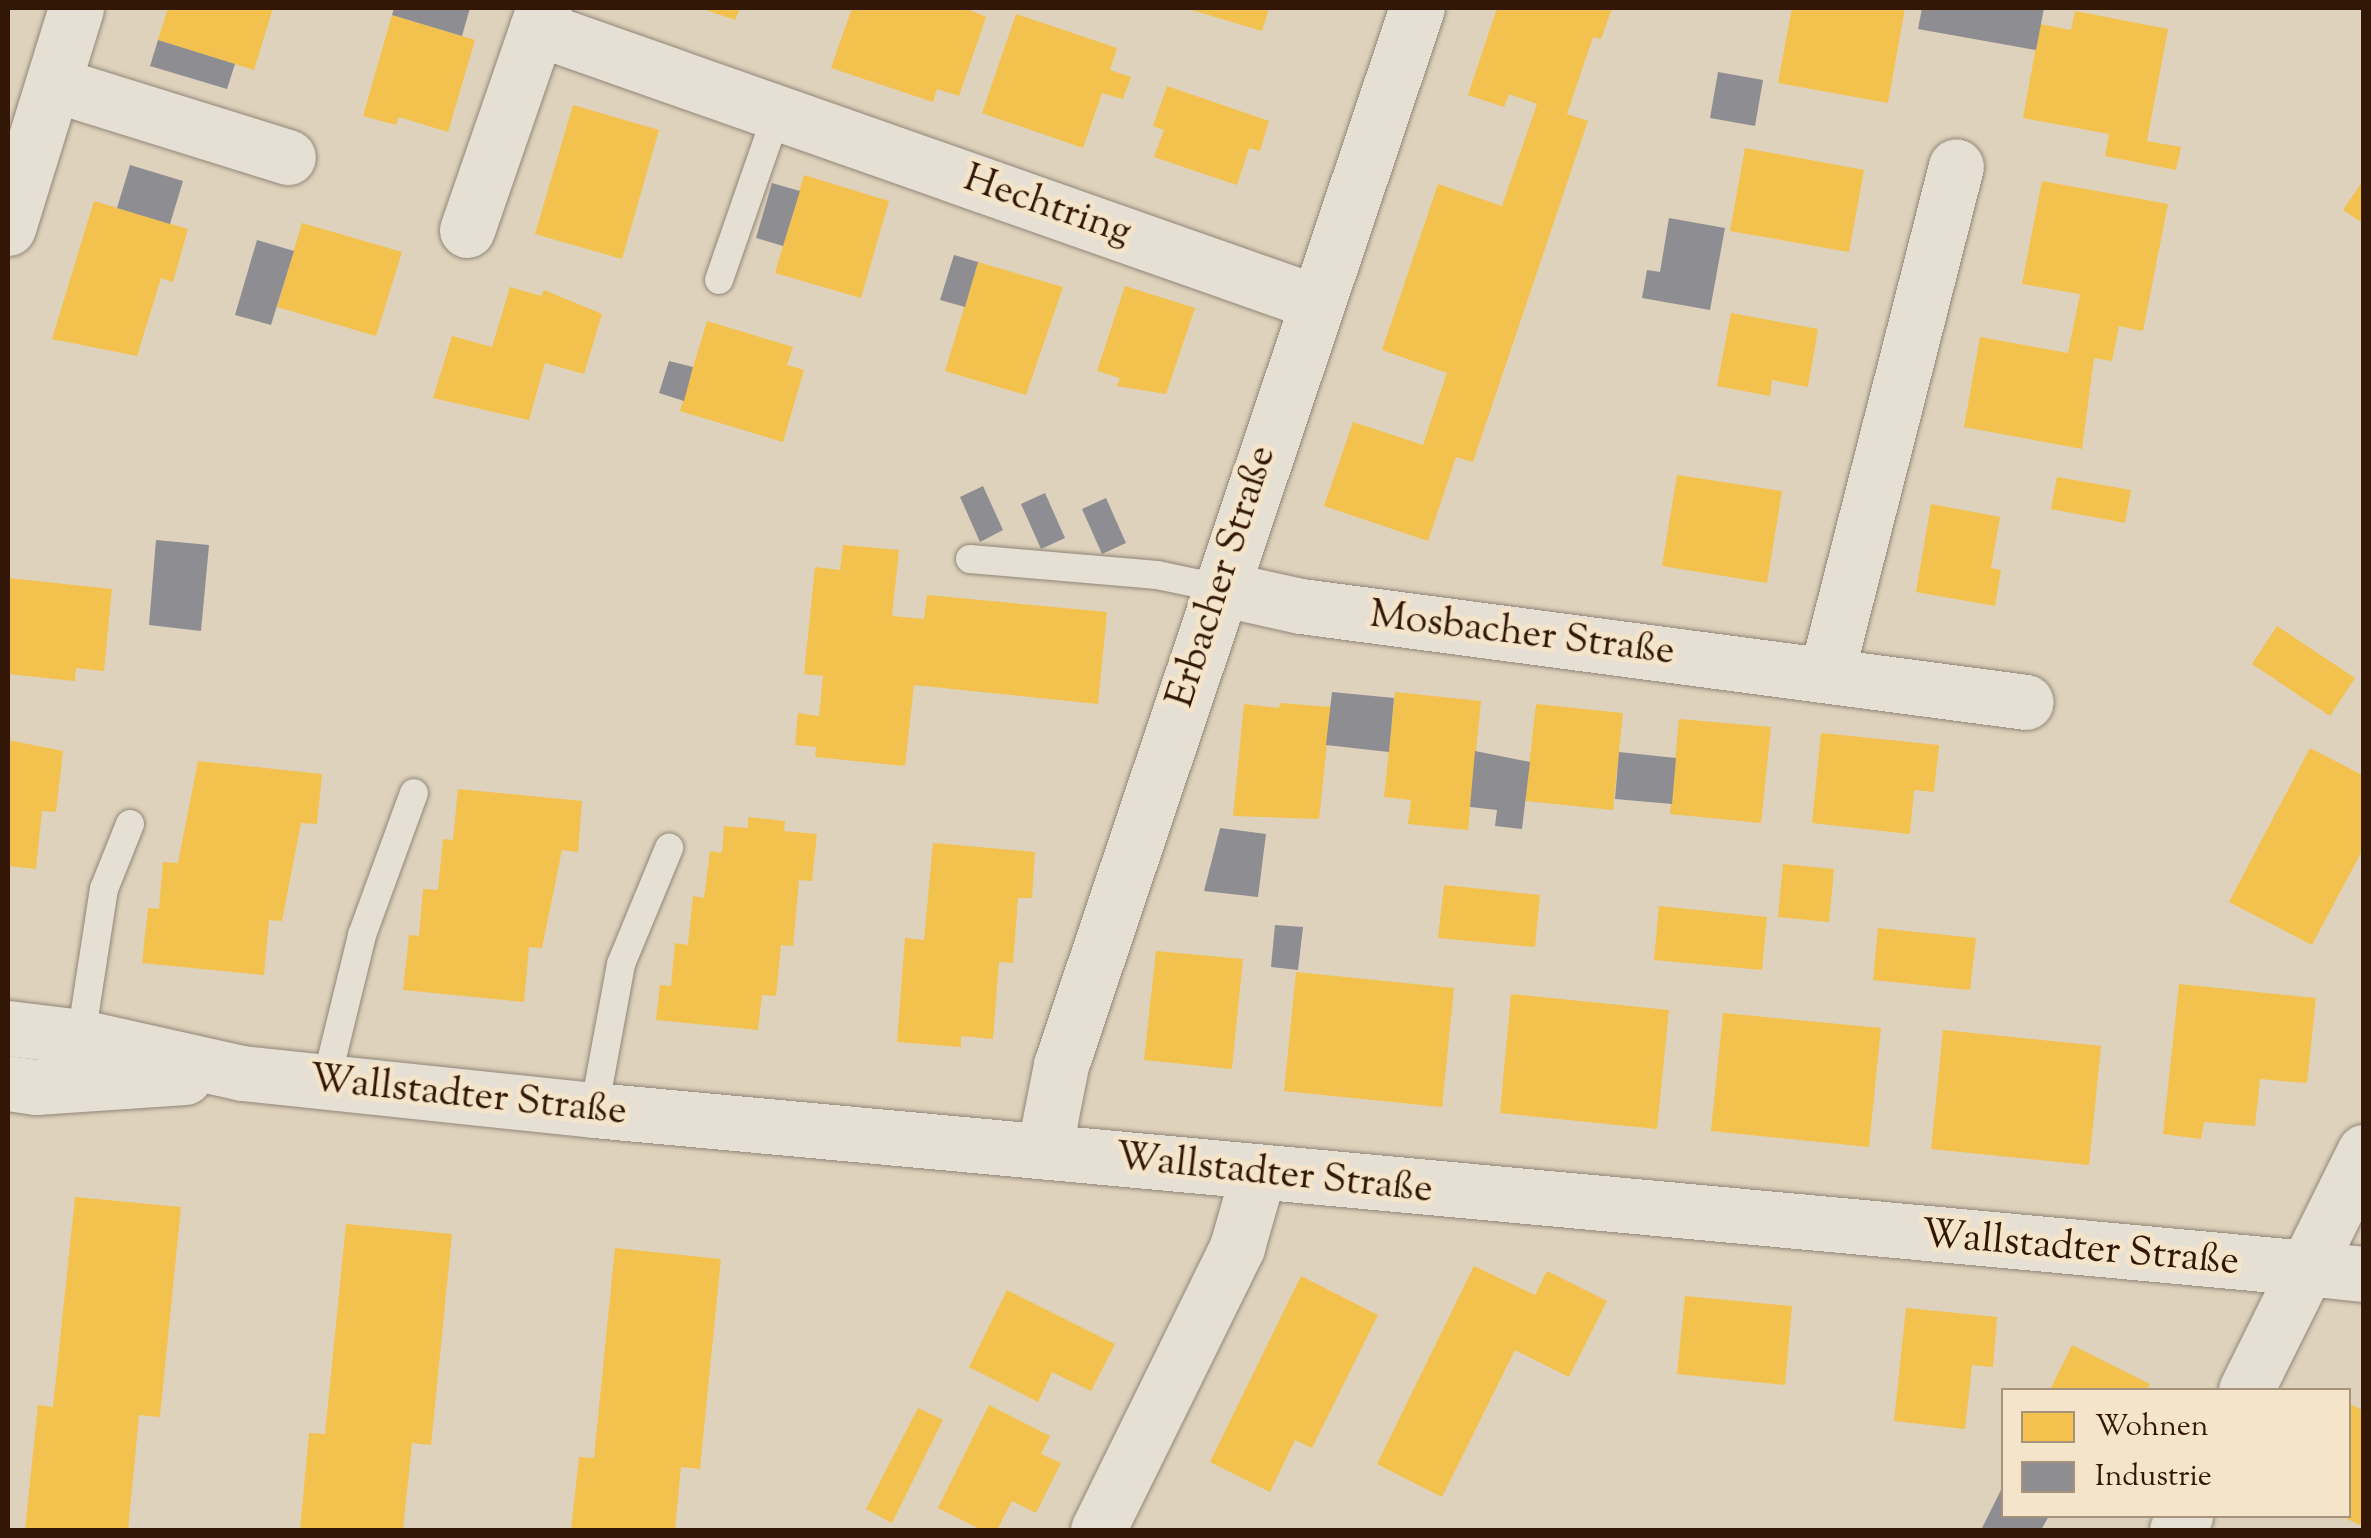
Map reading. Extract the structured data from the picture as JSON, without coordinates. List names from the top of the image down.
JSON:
{
  "streets": {
    "street": [
      "Hechtring",
      "Erbacher Straße",
      "Mosbacher Straße",
      "Wallstadter Straße"
    ]
  },
  "crossings": [
    ["Hechtring", "Erbacher Straße"],
    ["Erbacher Straße", "Mosbacher Straße"],
    ["Erbacher Straße", "Wallstadter Straße"]
  ],
  "legend": ["Wohnen", "Industrie"]
}
